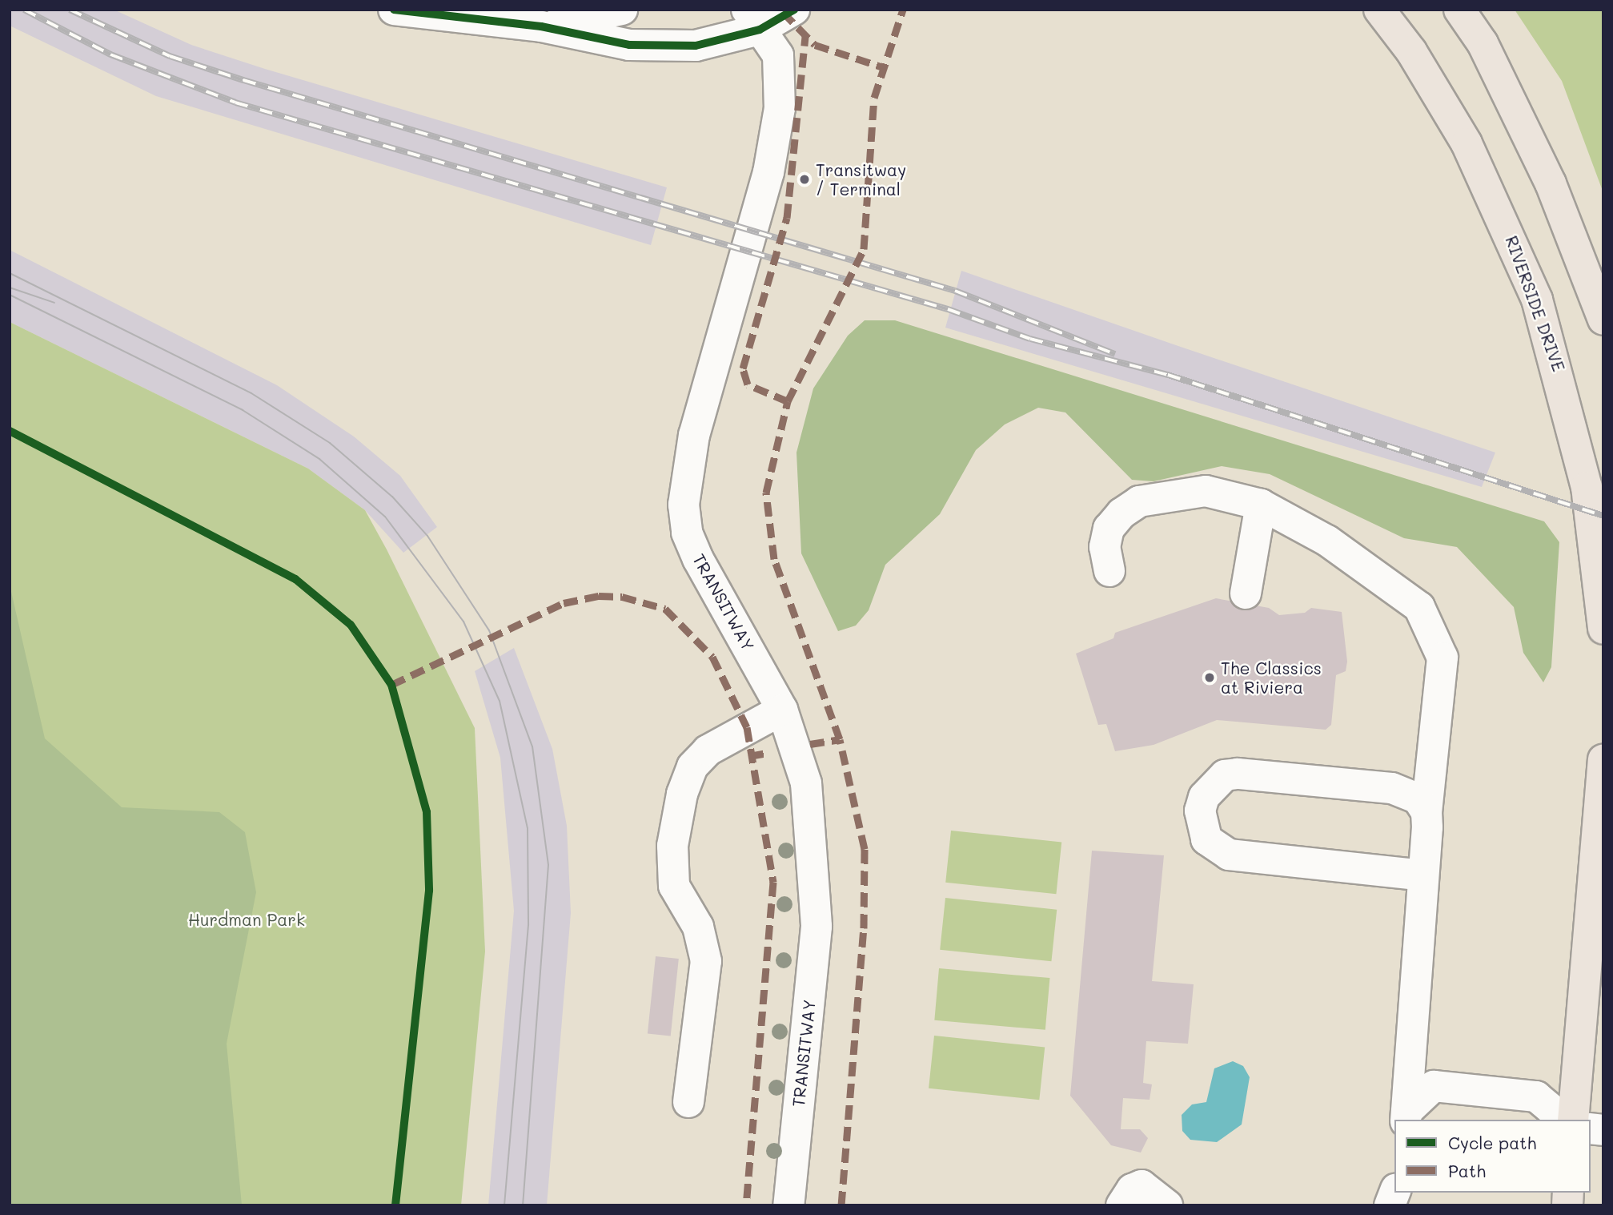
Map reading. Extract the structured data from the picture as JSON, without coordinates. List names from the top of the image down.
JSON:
{
  "streets": {
    "main road": ["RIVERSIDE DRIVE"],
    "street": ["TRANSITWAY"]
  },
  "parks": ["Hurdman Park"],
  "places": ["Transitway / Terminal", "The Classics at Riviera"],
  "legend": ["Cycle path", "Path"]
}
